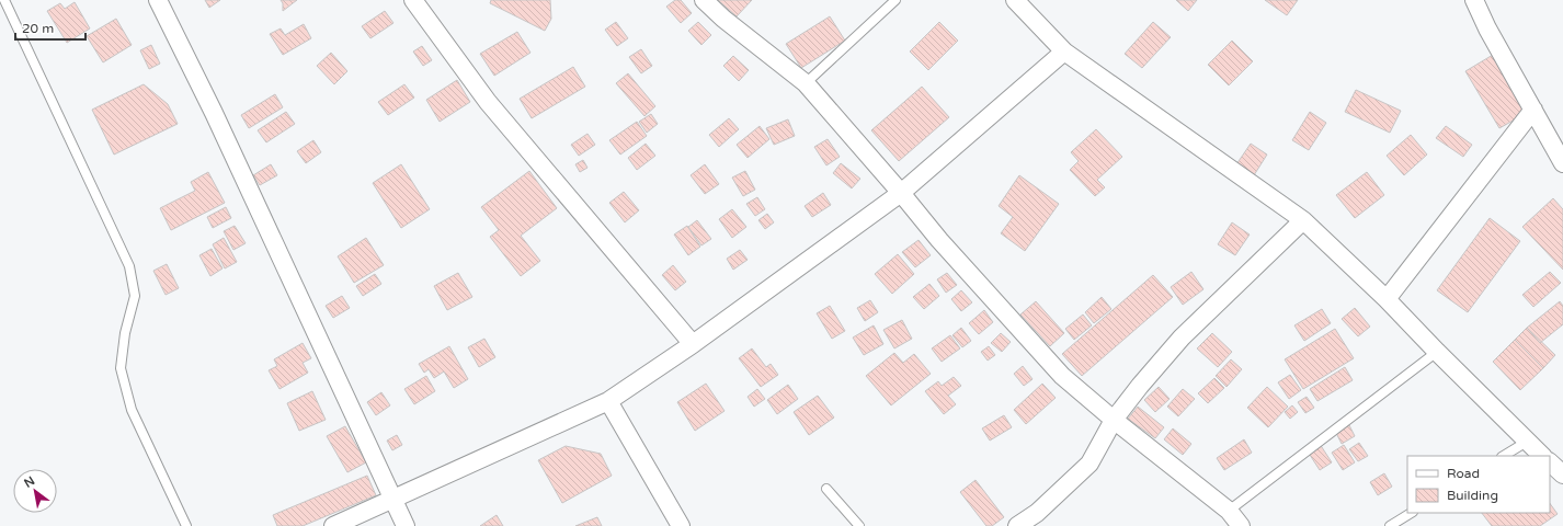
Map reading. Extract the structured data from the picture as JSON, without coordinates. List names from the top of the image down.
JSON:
{
  "legend": ["Road", "Building"],
  "scale_bar": "20 m",
  "north": "top left"
}
